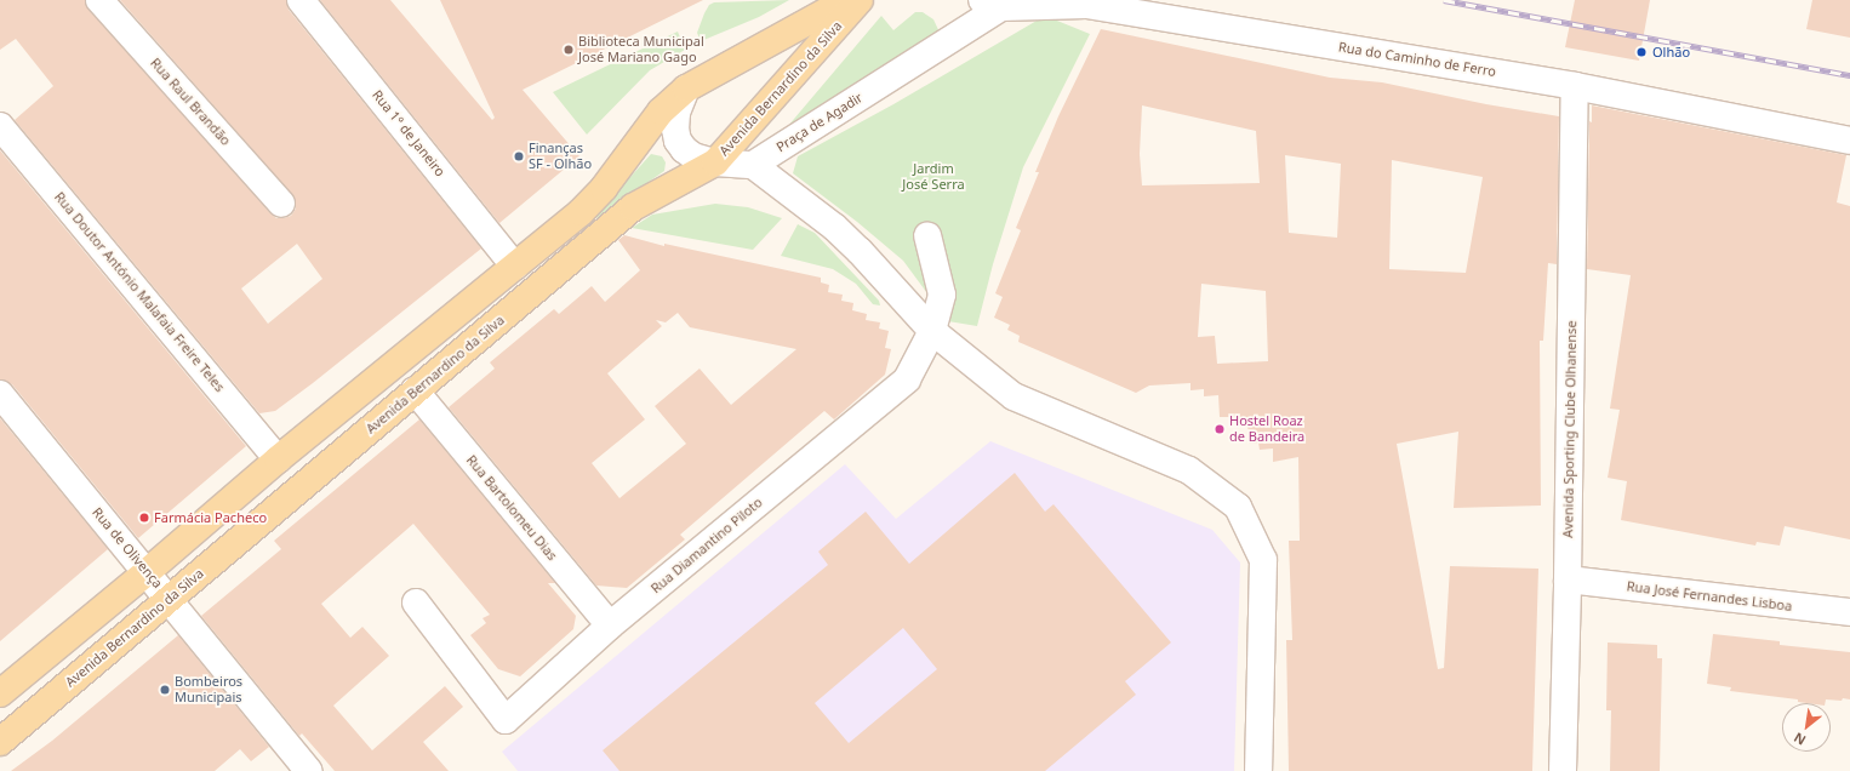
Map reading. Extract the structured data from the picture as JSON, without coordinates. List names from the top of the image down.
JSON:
{
  "streets": {
    "main road": ["Avenida Bernardino da Silva"],
    "street": [
      "Rua do Caminho de Ferro",
      "Rua Raul Brandão",
      "Praça de Agadir",
      "Rua 1º de Janeiro",
      "Rua Doutor António Malafaia Freire Teles",
      "Avenida Sporting Clube Olhanense",
      "Rua Bartolomeu Dias",
      "Rua Diamantino Piloto",
      "Rua de Olivença",
      "Rua José Fernandes Lisboa"
    ]
  },
  "crossings": [
    ["Rua do Caminho de Ferro", "Praça de Agadir"],
    ["Rua do Caminho de Ferro", "Avenida Sporting Clube Olhanense"],
    ["Avenida Bernardino da Silva", "Rua 1º de Janeiro"],
    ["Avenida Bernardino da Silva", "Rua Doutor António Malafaia Freire Teles"],
    ["Avenida Bernardino da Silva", "Rua Bartolomeu Dias"],
    ["Avenida Bernardino da Silva", "Rua de Olivença"],
    ["Avenida Sporting Clube Olhanense", "Rua José Fernandes Lisboa"],
    ["Rua Bartolomeu Dias", "Rua Diamantino Piloto"]
  ],
  "parks": ["Jardim José Serra"],
  "places": [
    "Biblioteca Municipal José Mariano Gago",
    "Olhão",
    "Finanças SF - Olhão",
    "Hostel Roaz de Bandeira",
    "Farmácia Pacheco",
    "Bombeiros Municipais"
  ],
  "north": "bottom left"
}
